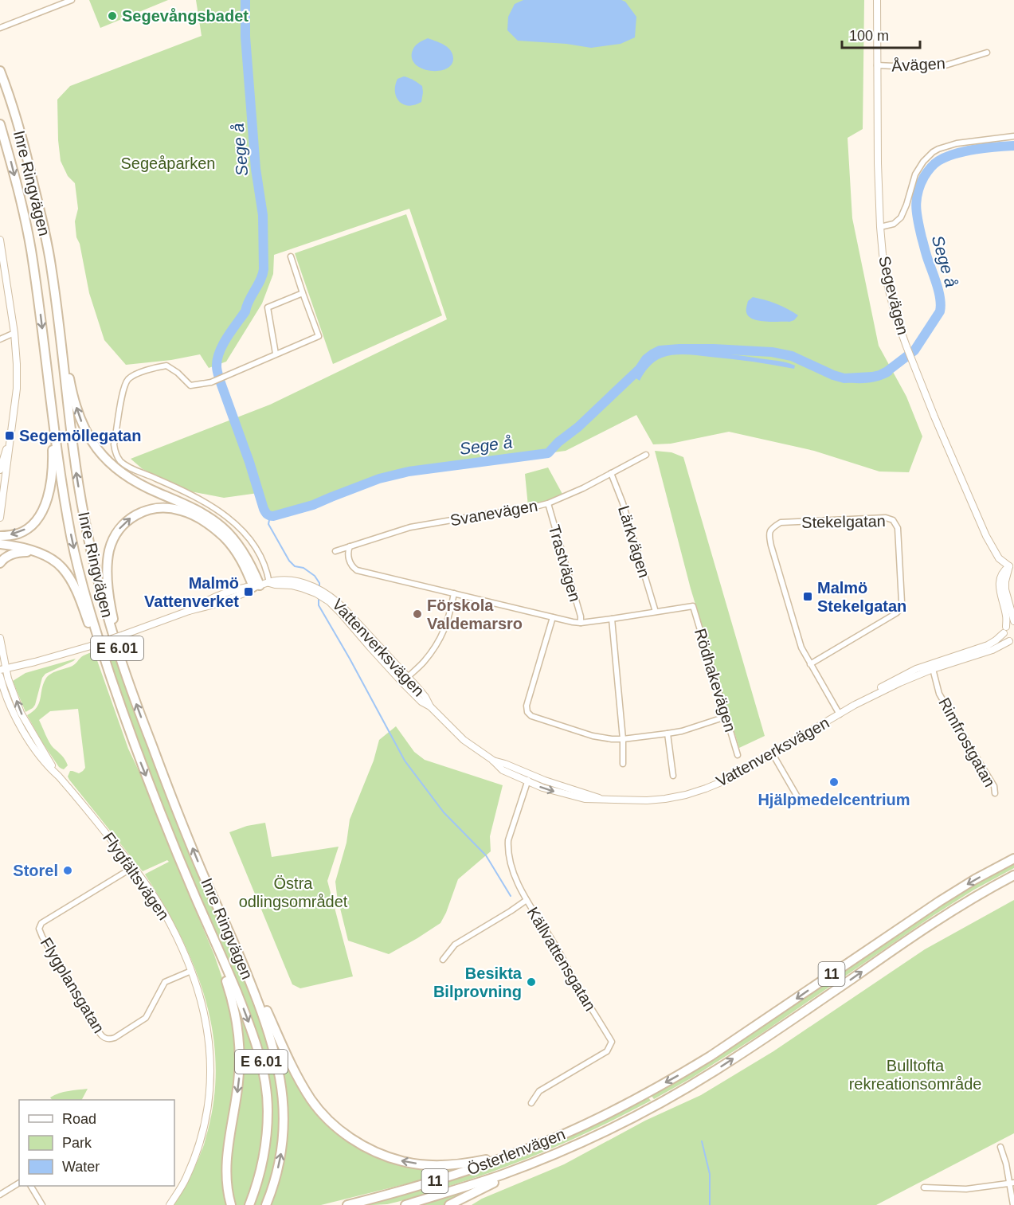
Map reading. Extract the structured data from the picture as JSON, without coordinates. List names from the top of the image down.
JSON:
{
  "streets": {
    "highway": [
      "Inre Ringvägen",
      "E 6.01",
      "11",
      "Österlenvägen"
    ],
    "street": [
      "Åvägen",
      "Segevägen",
      "Svanevägen",
      "Stekelgatan",
      "Lärkvägen",
      "Trastvägen",
      "Vattenverksvägen",
      "Rödhakevägen",
      "Rimfrostgatan",
      "Flygfältsvägen",
      "Källvattensgatan",
      "Flygplansgatan"
    ]
  },
  "crossings": [
    ["Åvägen", "Segevägen"],
    ["Svanevägen", "Lärkvägen"],
    ["Svanevägen", "Trastvägen"],
    ["Stekelgatan", "Vattenverksvägen"],
    ["Lärkvägen", "Rödhakevägen"],
    ["Vattenverksvägen", "Rimfrostgatan"],
    ["Vattenverksvägen", "Flygfältsvägen"],
    ["Vattenverksvägen", "Källvattensgatan"],
    ["Flygfältsvägen", "Flygplansgatan"]
  ],
  "water": ["Sege å"],
  "parks": ["Segeåparken", "Östra odlingsområdet", "Bulltofta rekreationsområde"],
  "places": {
    "other": [
      "Segevångsbadet",
      "Förskola Valdemarsro",
      "Hjälpmedelcentrium",
      "Storel",
      "Besikta Bilprovning"
    ],
    "transit": ["Segemöllegatan", "Malmö Vattenverket", "Malmö Stekelgatan"]
  },
  "legend": ["Road", "Park", "Water"],
  "scale_bar": "100 m"
}
